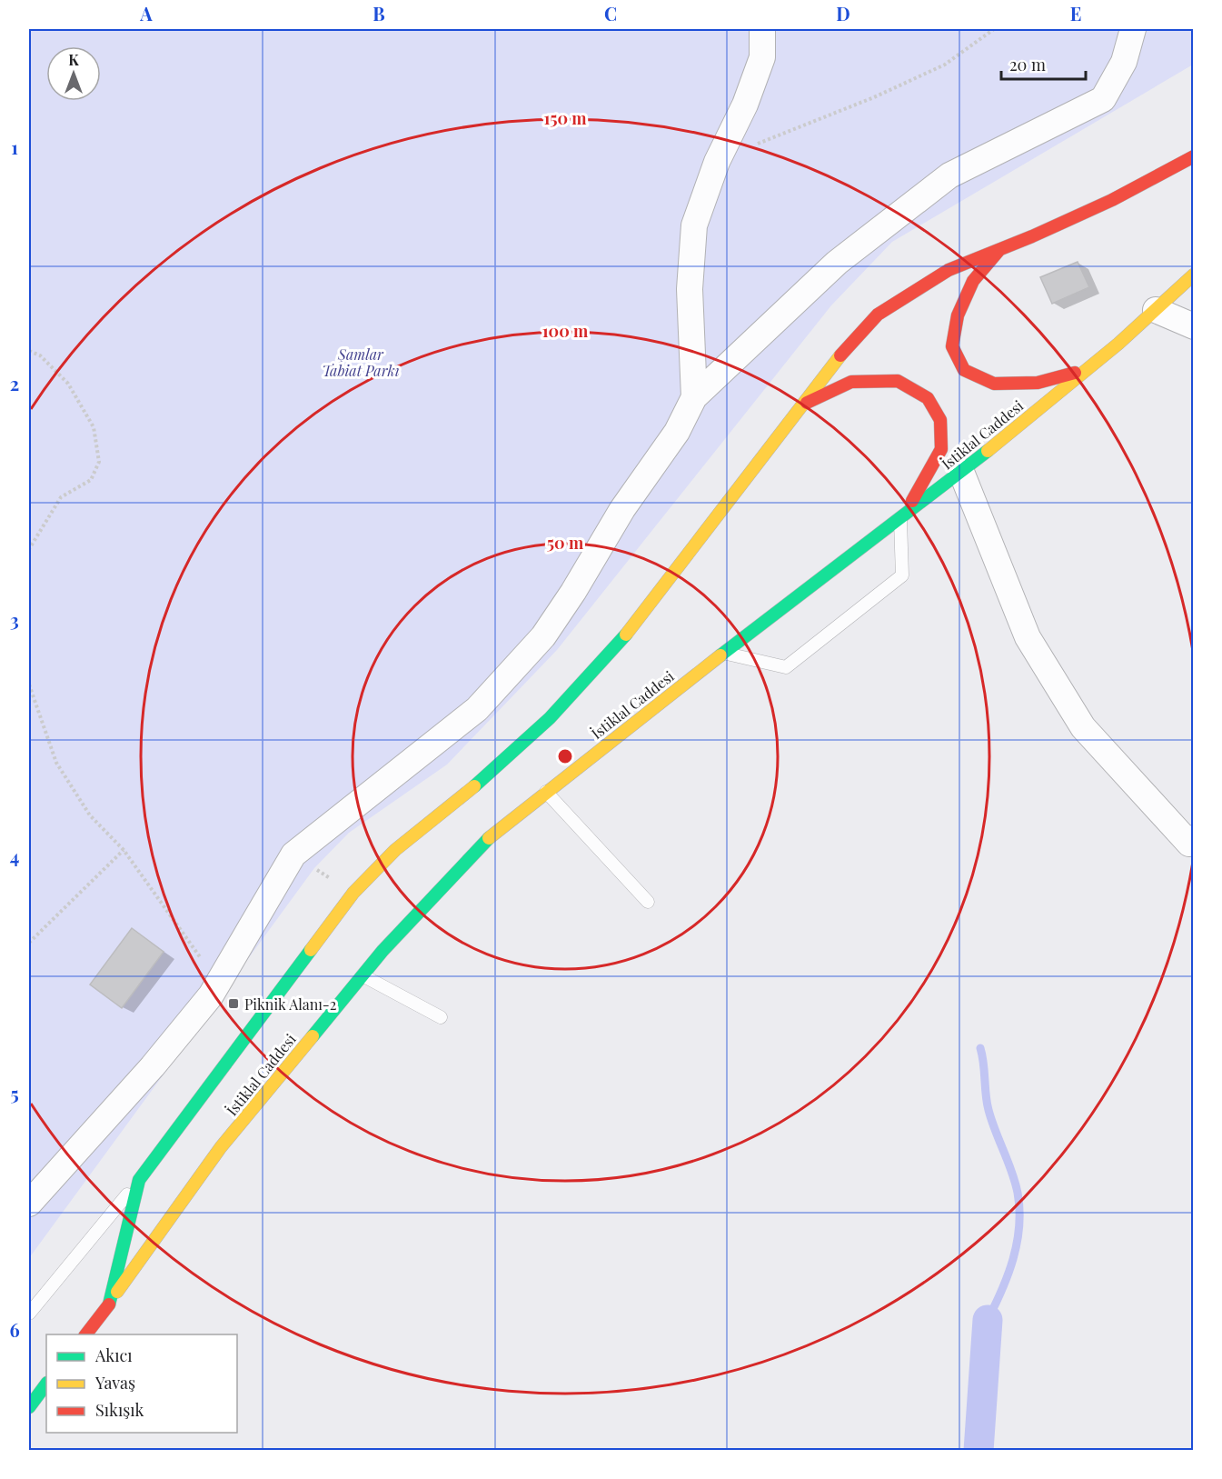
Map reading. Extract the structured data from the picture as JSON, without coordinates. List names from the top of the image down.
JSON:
{
  "streets": {
    "main road": ["İstiklal Caddesi"]
  },
  "parks": ["Şamlar Tabiat Parkı"],
  "places": {
    "transit": ["Piknik Alanı-2"]
  },
  "legend": ["Akıcı", "Yavaş", "Sıkışık"],
  "scale_bar": "20 m",
  "north": "top",
  "grid": {
    "columns": [
      "A",
      "B",
      "C",
      "D",
      "E"
    ],
    "rows": [
      "1",
      "2",
      "3",
      "4",
      "5",
      "6"
    ]
  },
  "rings": ["150 m", "100 m", "50 m"]
}
